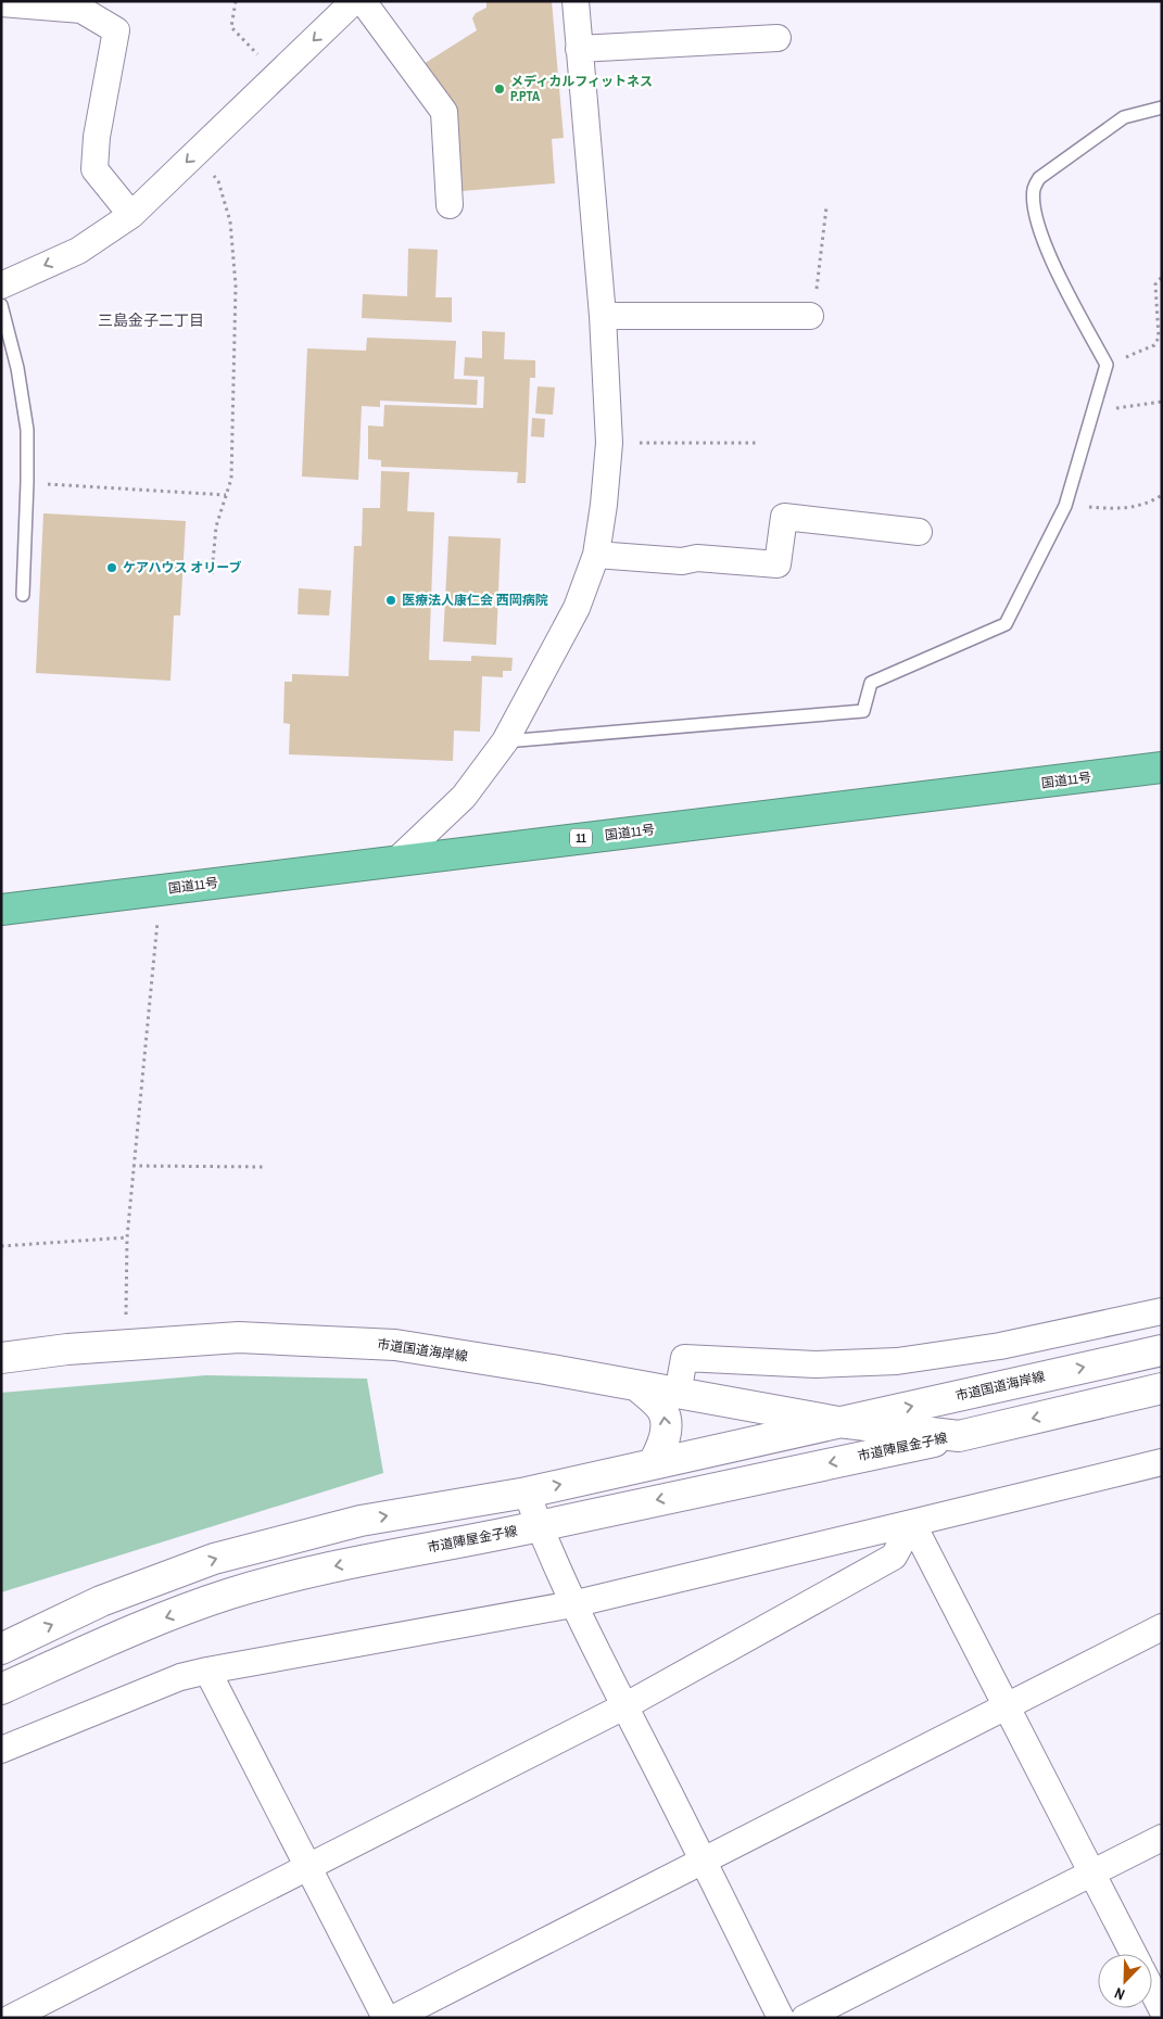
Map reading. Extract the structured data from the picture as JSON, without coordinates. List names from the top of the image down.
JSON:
{
  "streets": {
    "highway": ["国道11号", "11"],
    "street": ["市道国道海岸線", "市道陣屋金子線"]
  },
  "crossings": [
    ["市道国道海岸線", "市道陣屋金子線"]
  ],
  "districts": ["三島金子二丁目"],
  "places": ["メディカルフィットネス P.PTA", "ケアハウス オリーブ", "医療法人康仁会 西岡病院"],
  "north": "bottom left"
}
